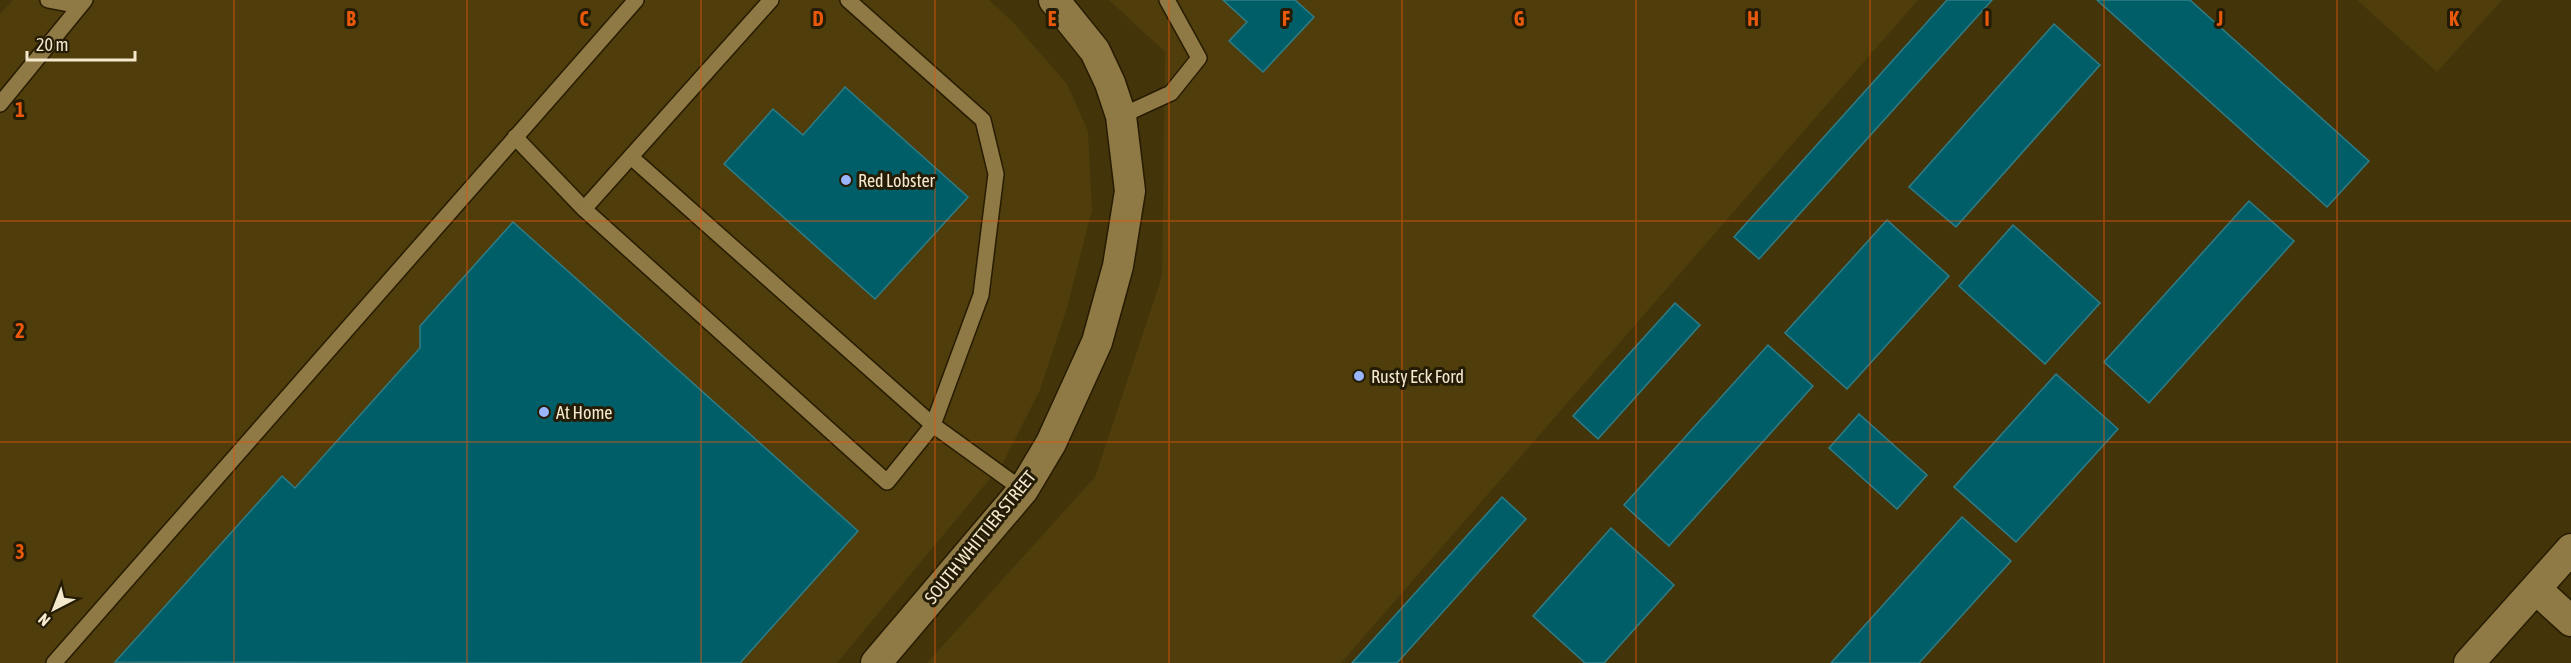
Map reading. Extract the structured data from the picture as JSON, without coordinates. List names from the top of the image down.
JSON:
{
  "streets": {
    "street": ["SOUTH WHITTIER STREET"]
  },
  "places": ["Red Lobster", "Rusty Eck Ford", "At Home"],
  "scale_bar": "20 m",
  "north": "bottom left",
  "grid": {
    "columns": [
      "B",
      "C",
      "D",
      "E",
      "F",
      "G",
      "H",
      "I",
      "J",
      "K"
    ],
    "rows": ["1", "2", "3"]
  }
}
